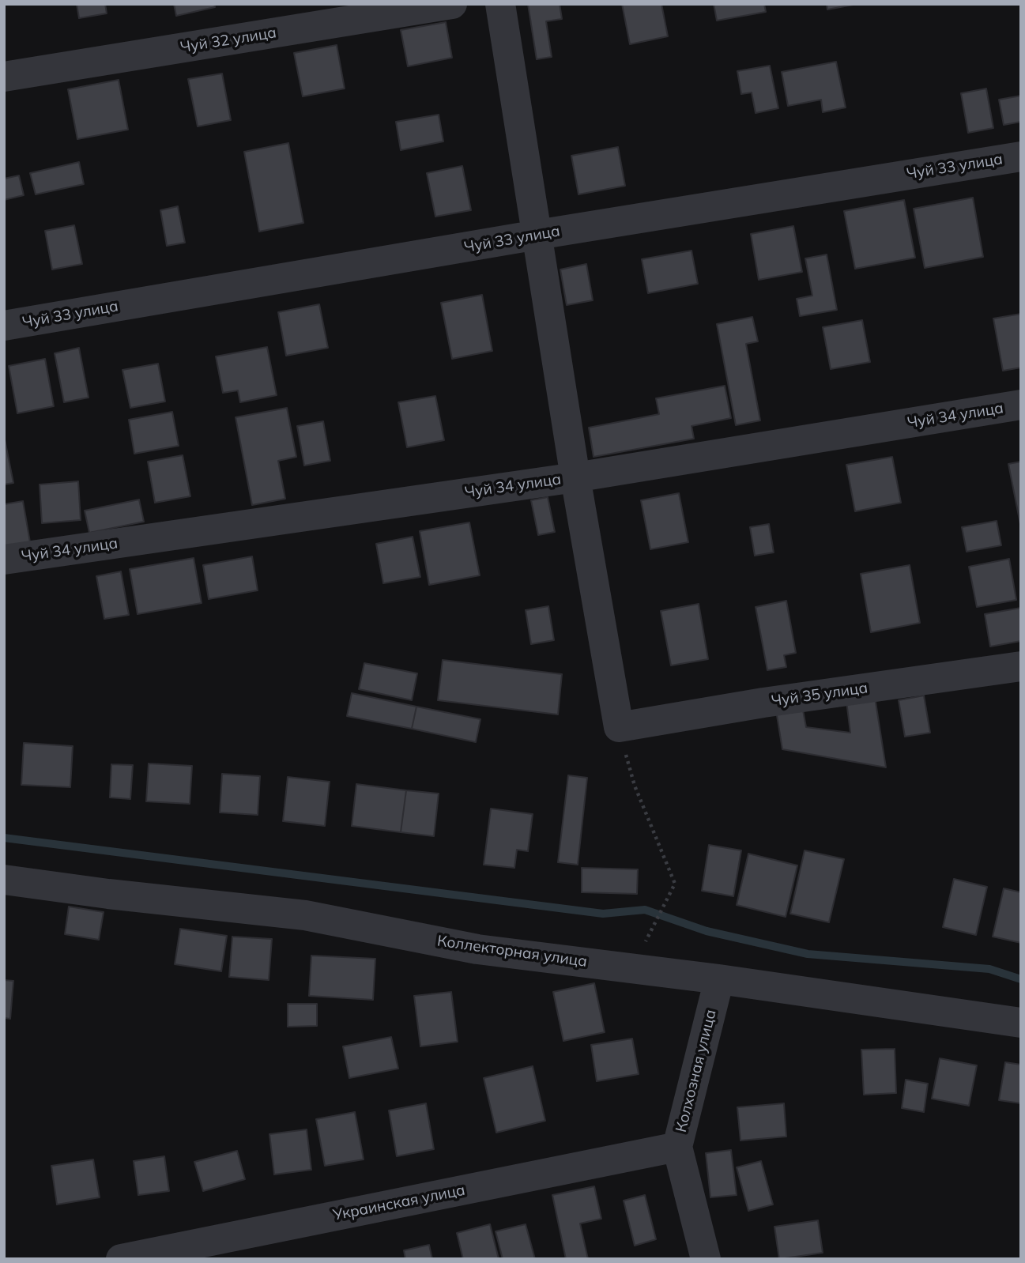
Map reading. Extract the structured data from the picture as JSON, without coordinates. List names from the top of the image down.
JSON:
{
  "streets": {
    "street": [
      "Чуй 32 улица",
      "Чуй 33 улица",
      "Чуй 34 улица",
      "Чуй 35 улица",
      "Коллекторная улица",
      "Колхозная улица",
      "Украинская улица"
    ]
  },
  "crossings": [
    ["Коллекторная улица", "Колхозная улица"],
    ["Колхозная улица", "Украинская улица"]
  ]
}
